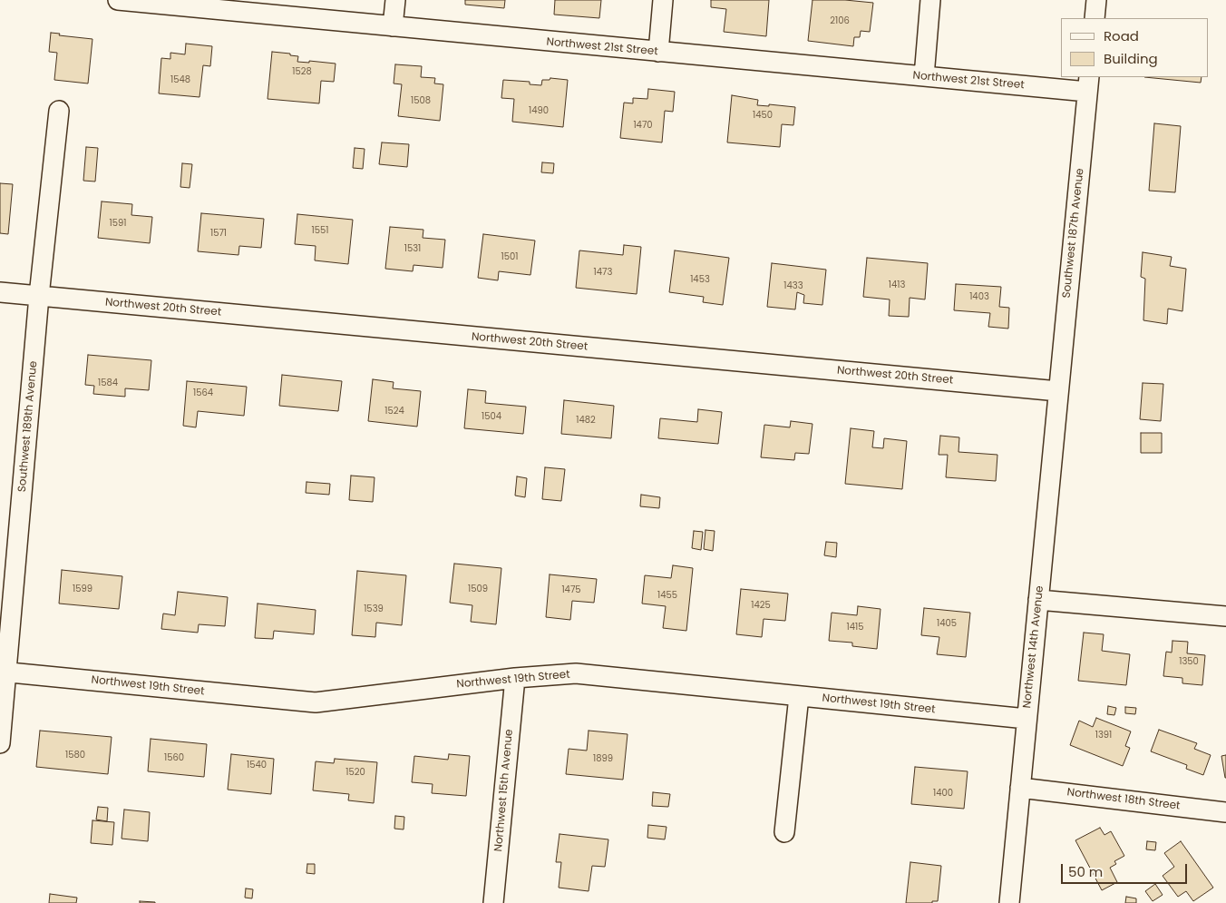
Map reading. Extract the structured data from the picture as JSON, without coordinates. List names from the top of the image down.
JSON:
{
  "streets": {
    "street": [
      "Northwest 21st Street",
      "Southwest 187th Avenue",
      "Northwest 20th Street",
      "Southwest 189th Avenue",
      "Northwest 14th Avenue",
      "Northwest 19th Street",
      "Northwest 15th Avenue",
      "Northwest 18th Street"
    ]
  },
  "crossings": [
    ["Northwest 21st Street", "Southwest 187th Avenue"],
    ["Southwest 187th Avenue", "Northwest 20th Street"],
    ["Southwest 187th Avenue", "Northwest 14th Avenue"],
    ["Northwest 20th Street", "Southwest 189th Avenue"],
    ["Northwest 20th Street", "Northwest 14th Avenue"],
    ["Southwest 189th Avenue", "Northwest 19th Street"],
    ["Northwest 14th Avenue", "Northwest 19th Street"],
    ["Northwest 14th Avenue", "Northwest 18th Street"],
    ["Northwest 19th Street", "Northwest 15th Avenue"]
  ],
  "house_numbers": [
    "2106",
    "1528",
    "1548",
    "1508",
    "1490",
    "1450",
    "1470",
    "1591",
    "1551",
    "1571",
    "1531",
    "1501",
    "1473",
    "1453",
    "1413",
    "1433",
    "1403",
    "1584",
    "1564",
    "1524",
    "1504",
    "1482",
    "1599",
    "1509",
    "1475",
    "1455",
    "1425",
    "1539",
    "1405",
    "1415",
    "1350",
    "1391",
    "1580",
    "1560",
    "1899",
    "1540",
    "1520",
    "1400"
  ],
  "legend": ["Road", "Building"],
  "scale_bar": "50 m"
}
